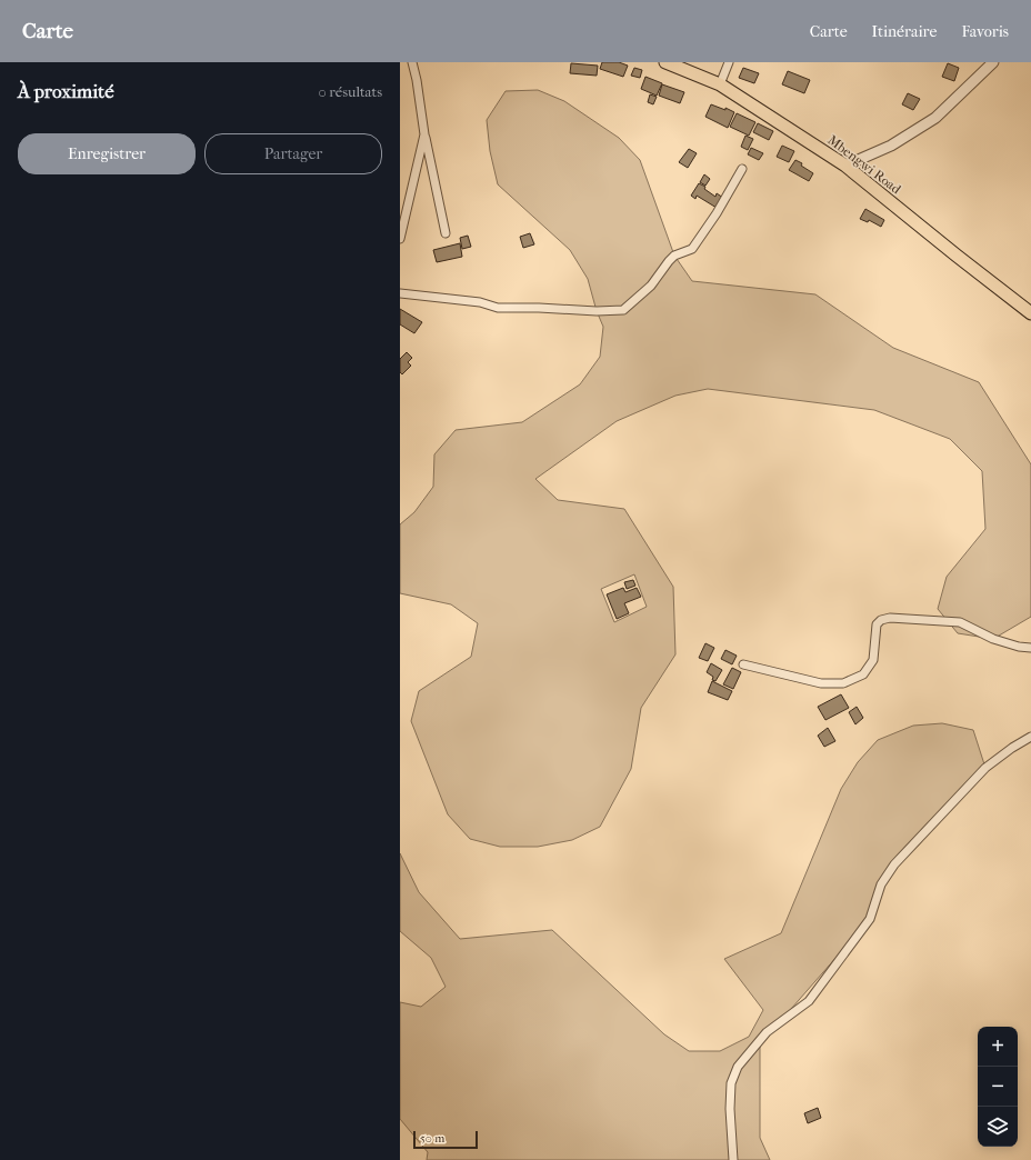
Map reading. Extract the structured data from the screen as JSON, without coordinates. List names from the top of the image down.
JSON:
{
  "streets": {
    "main road": ["Mbengwi Road"]
  },
  "scale_bar": "50 m",
  "page": {
    "header": "Carte",
    "nav": ["Carte", "Itinéraire", "Favoris"],
    "heading": ["À proximité", "0 résultats"],
    "buttons": ["Enregistrer", "Partager"],
    "map_buttons": ["+", "−"],
    "scale": "50 m"
  }
}
